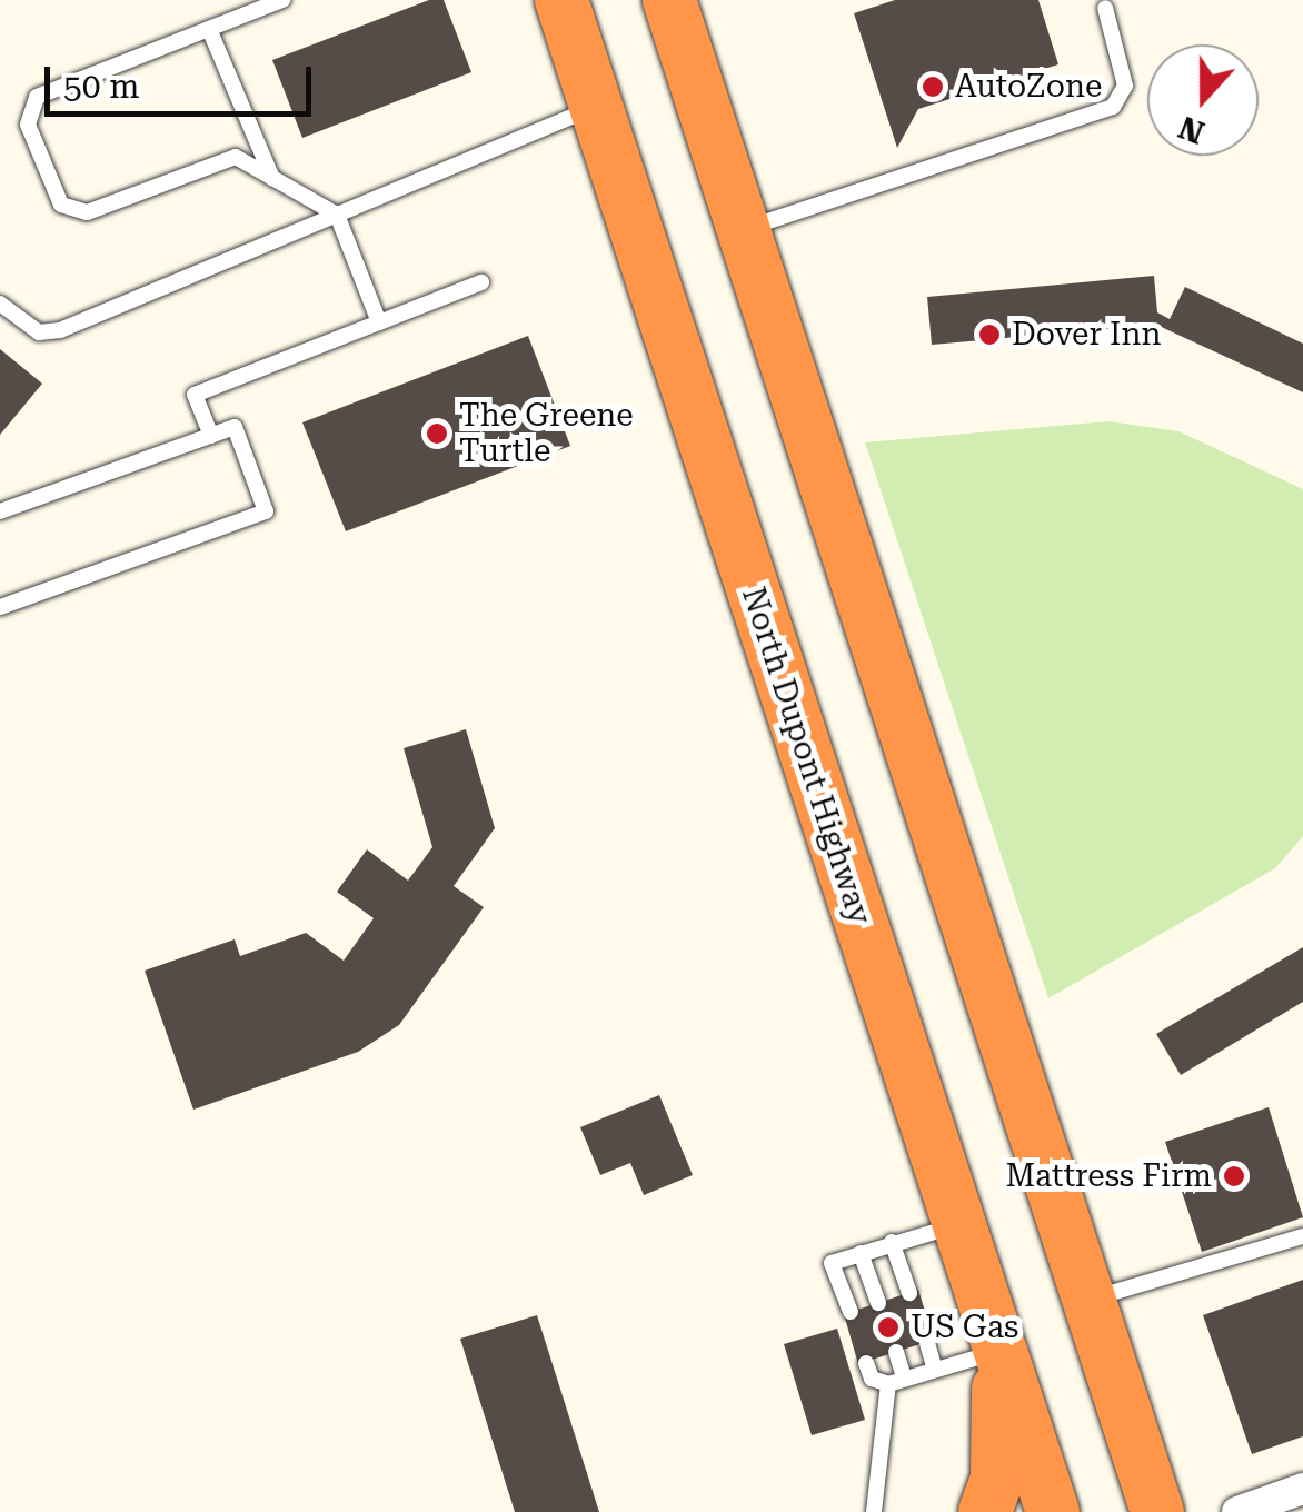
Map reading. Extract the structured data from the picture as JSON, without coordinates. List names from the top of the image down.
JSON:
{
  "streets": {
    "highway": ["North Dupont Highway"]
  },
  "places": [
    "AutoZone",
    "Dover Inn",
    "The Greene Turtle",
    "Mattress Firm",
    "US Gas"
  ],
  "scale_bar": "50 m",
  "north": "bottom"
}
